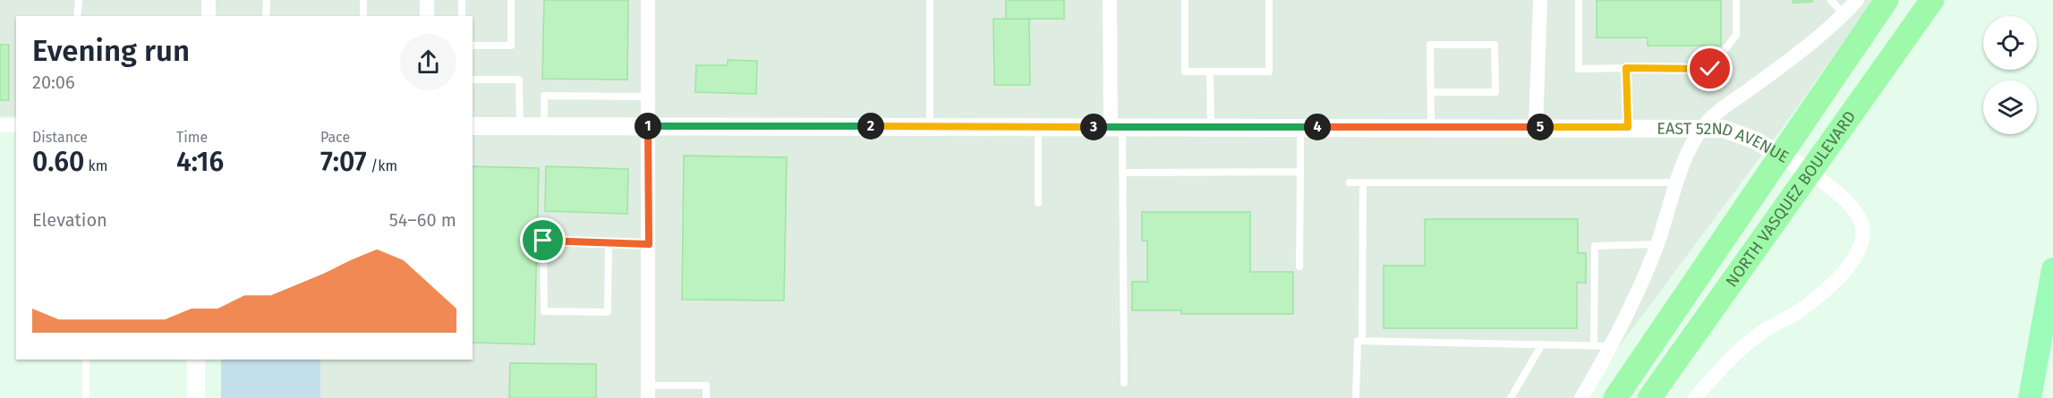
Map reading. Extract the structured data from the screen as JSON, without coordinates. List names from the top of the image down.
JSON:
{
  "streets": {
    "highway": ["NORTH VASQUEZ BOULEVARD"],
    "street": ["EAST 52ND AVENUE"]
  },
  "crossings": [
    ["EAST 52ND AVENUE", "NORTH VASQUEZ BOULEVARD"]
  ],
  "page": {
    "heading": ["Evening run", "20:06"],
    "stats": [
      ["Distance", "0.60 km"],
      ["Time", "4:16"],
      ["Pace", "7:07 /km"]
    ],
    "pins": [
      "1",
      "2",
      "3",
      "4",
      "5"
    ],
    "chart": ["Elevation", "54–60 m"]
  }
}
